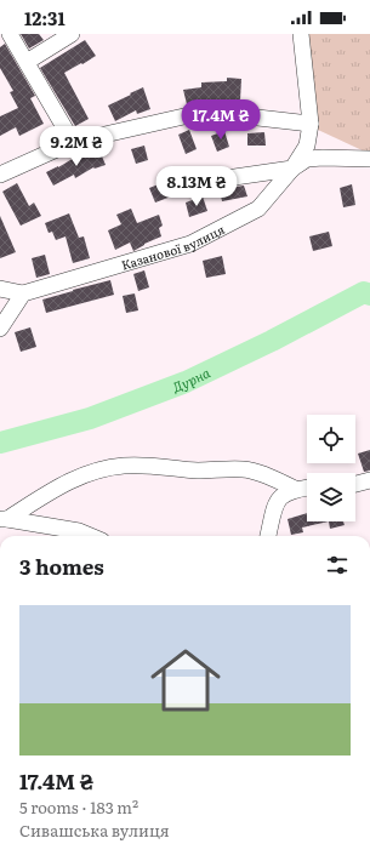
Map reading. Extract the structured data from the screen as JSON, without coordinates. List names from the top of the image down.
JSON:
{
  "streets": {
    "street": ["Казанової вулиця"]
  },
  "water": ["Дурна"],
  "page": {
    "status": "12:31",
    "price": ["17.4M ₴", "9.2M ₴", "8.13M ₴"],
    "heading": "3 homes",
    "list": [
      {
        "name": "17.4M ₴",
        "note": "5 rooms · 183 m² · Сивашська вулиця"
      }
    ]
  }
}
